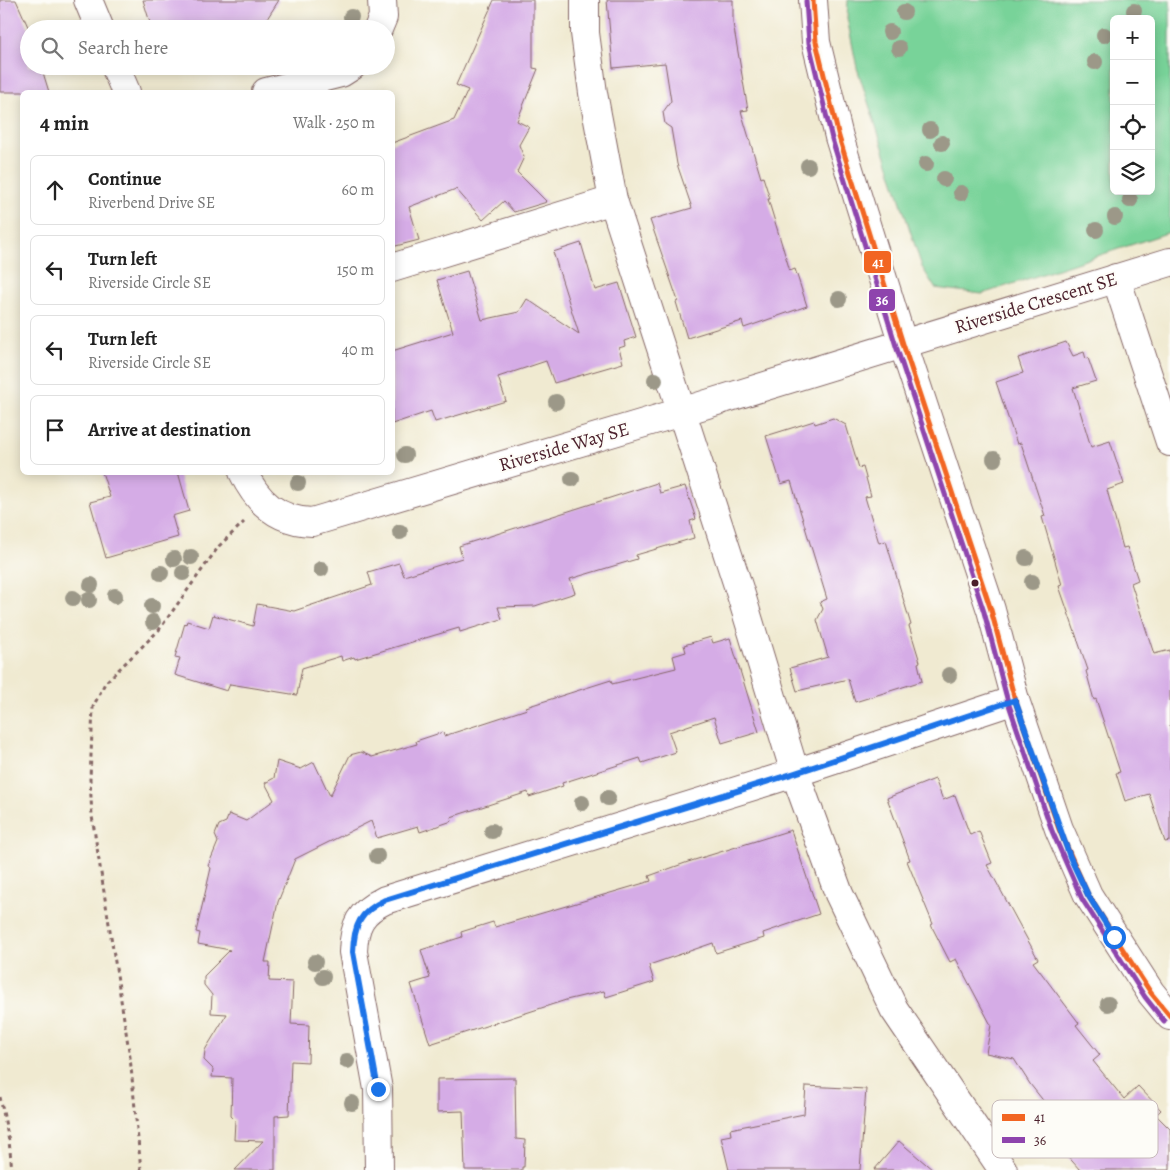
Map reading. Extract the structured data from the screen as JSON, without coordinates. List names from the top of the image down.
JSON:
{
  "streets": {
    "street": ["Riverside Crescent SE", "Riverside Way SE"]
  },
  "crossings": [
    ["Riverside Crescent SE", "Riverside Way SE"]
  ],
  "lines": ["transit line 41", "transit line 36"],
  "legend": ["41", "36"],
  "page": {
    "map_buttons": ["+", "−"],
    "search": "Search here",
    "heading": ["4 min", "Walk · 250 m"],
    "list": [
      ["Continue", "Riverbend Drive SE", "60 m"],
      ["Turn left", "Riverside Circle SE", "150 m"],
      ["Turn left", "Riverside Circle SE", "40 m"],
      "Arrive at destination"
    ]
  }
}
